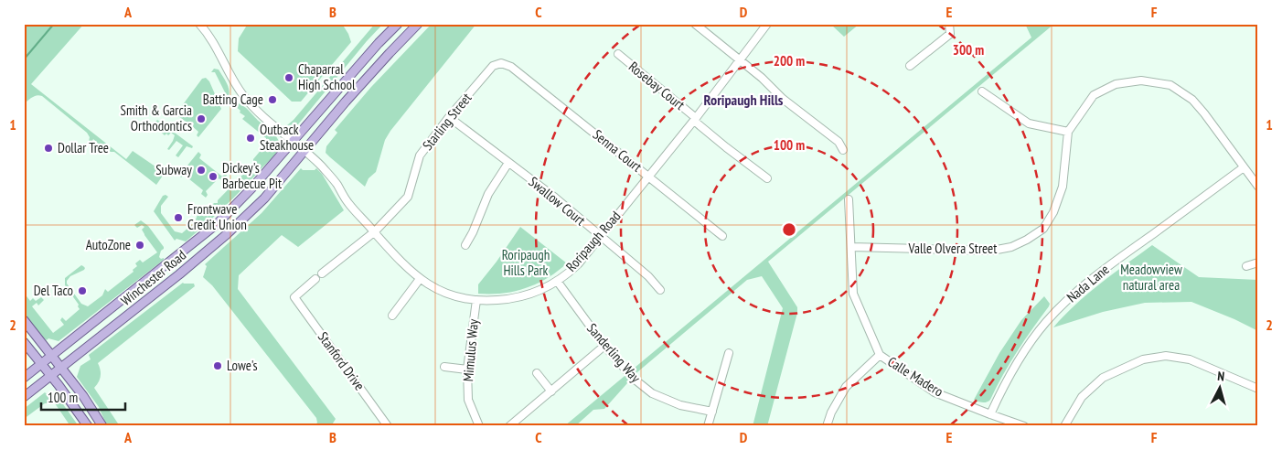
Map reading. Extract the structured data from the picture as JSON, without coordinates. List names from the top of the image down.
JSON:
{
  "streets": {
    "main road": ["Winchester Road"],
    "street": [
      "Rosebay Court",
      "Starling Street",
      "Senna Court",
      "Swallow Court",
      "Roripaugh Road",
      "Valle Olvera Street",
      "Nada Lane",
      "Mimulus Way",
      "Sanderling Way",
      "Stanford Drive",
      "Calle Madero"
    ]
  },
  "crossings": [
    ["Rosebay Court", "Roripaugh Road"],
    ["Starling Street", "Senna Court"],
    ["Starling Street", "Swallow Court"],
    ["Starling Street", "Roripaugh Road"],
    ["Senna Court", "Roripaugh Road"],
    ["Swallow Court", "Roripaugh Road"],
    ["Roripaugh Road", "Winchester Road"],
    ["Roripaugh Road", "Mimulus Way"],
    ["Roripaugh Road", "Sanderling Way"],
    ["Valle Olvera Street", "Nada Lane"],
    ["Valle Olvera Street", "Calle Madero"],
    ["Nada Lane", "Calle Madero"]
  ],
  "districts": ["Roripaugh Hills"],
  "parks": ["Roripaugh Hills Park", "Meadowview natural area"],
  "places": [
    "Chaparral High School",
    "Batting Cage",
    "Smith & Garcia Orthodontics",
    "Outback Steakhouse",
    "Dollar Tree",
    "Subway",
    "Dickey's Barbecue Pit",
    "Frontwave Credit Union",
    "AutoZone",
    "Del Taco",
    "Lowe's"
  ],
  "scale_bar": "100 m",
  "north": "top",
  "grid": {
    "columns": [
      "A",
      "B",
      "C",
      "D",
      "E",
      "F"
    ],
    "rows": ["1", "2"]
  },
  "rings": ["300 m", "200 m", "100 m"]
}
